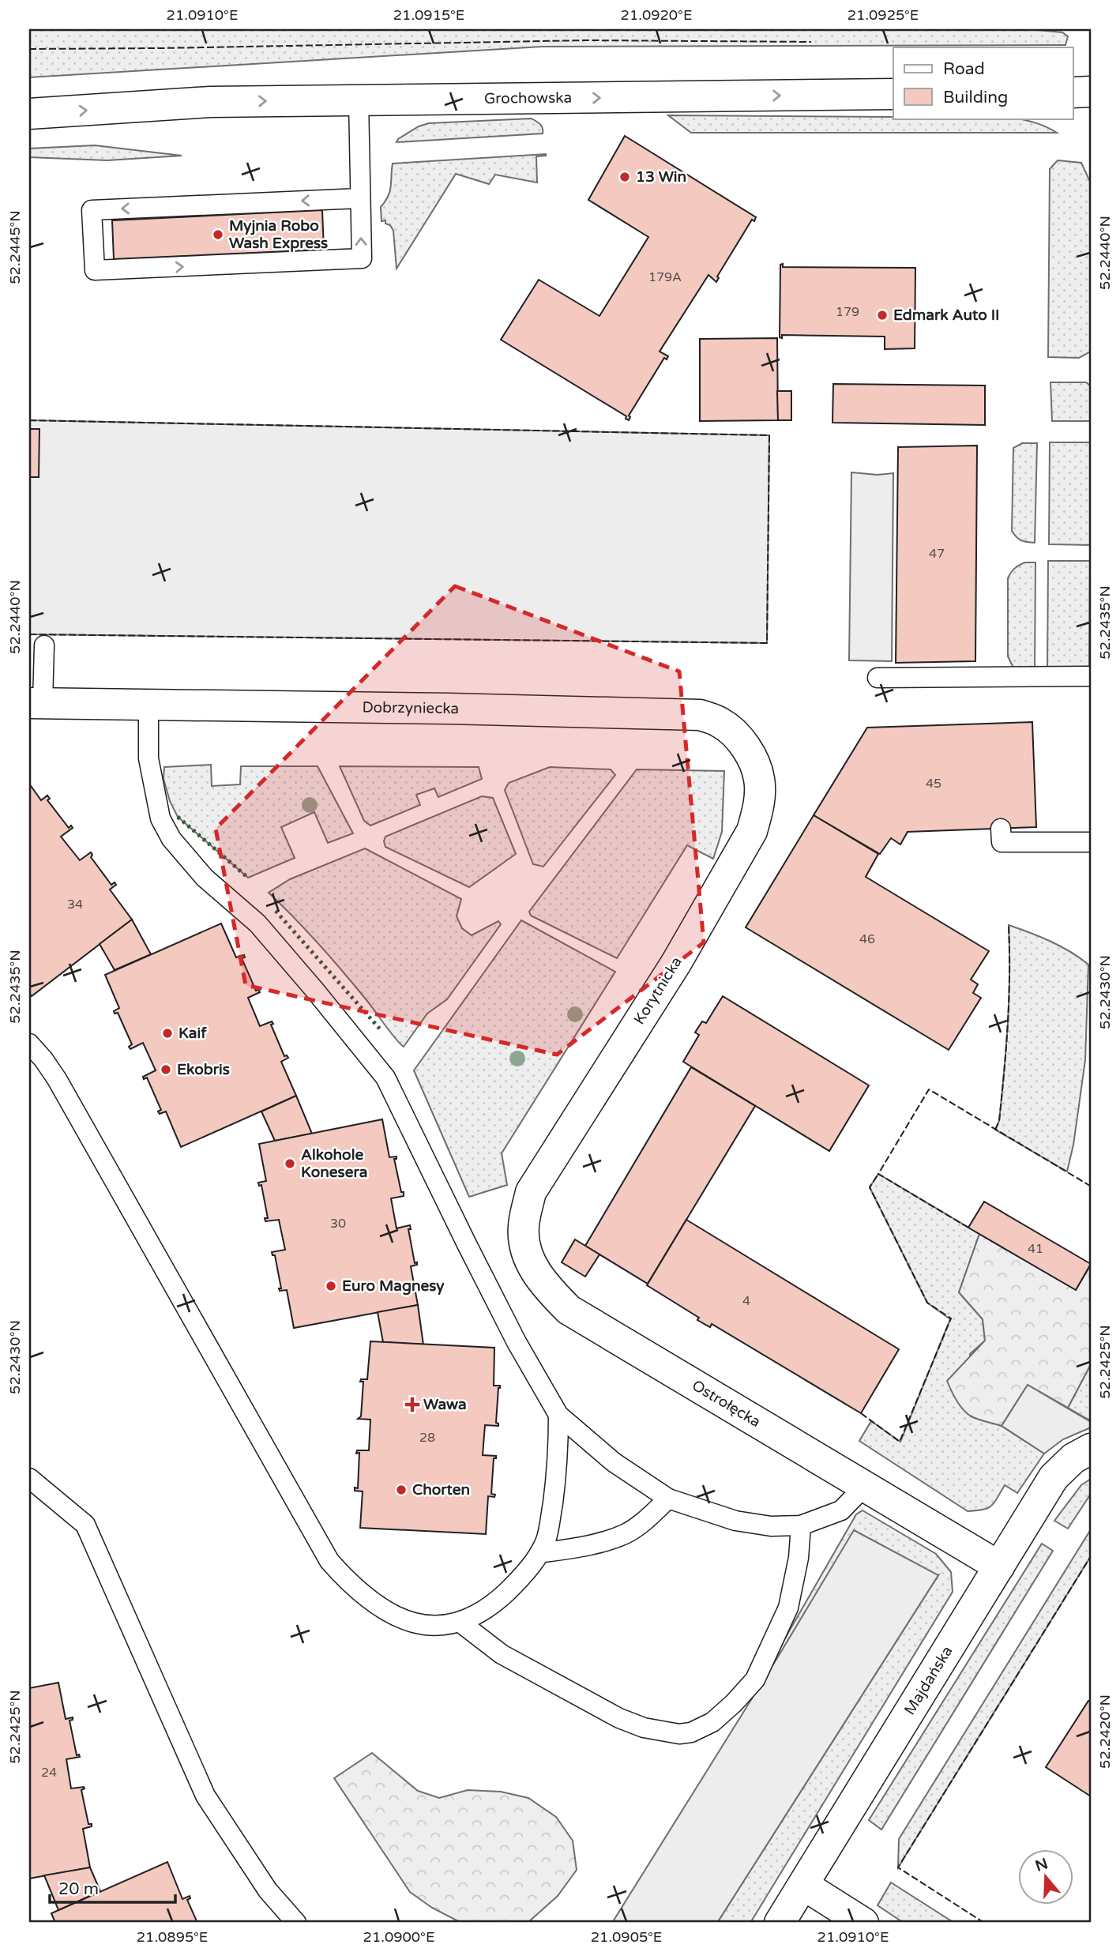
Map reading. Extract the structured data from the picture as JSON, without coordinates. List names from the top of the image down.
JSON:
{
  "streets": {
    "street": [
      "Grochowska",
      "Dobrzyniecka",
      "Korytnicka",
      "Ostrołęcka",
      "Majdańska"
    ]
  },
  "crossings": [
    ["Dobrzyniecka", "Korytnicka"],
    ["Korytnicka", "Ostrołęcka"],
    ["Ostrołęcka", "Majdańska"]
  ],
  "one_way": ["Grochowska"],
  "places": {
    "other": [
      "13 Win",
      "Myjnia Robo Wash Express",
      "Edmark Auto II",
      "Kaif",
      "Ekobris",
      "Alkohole Konesera",
      "Euro Magnesy",
      "Chorten"
    ],
    "health": ["Wawa"]
  },
  "house_numbers": [
    "179A",
    "179",
    "47",
    "45",
    "34",
    "46",
    "30",
    "41",
    "4",
    "28",
    "24"
  ],
  "legend": ["Road", "Building"],
  "scale_bar": "20 m",
  "north": "top",
  "coordinates": [
    "21.0910°E",
    "21.0915°E",
    "21.0920°E",
    "21.0925°E",
    "52.2445°N",
    "52.2440°N",
    "52.2435°N",
    "52.2430°N",
    "52.2425°N",
    "52.2420°N",
    "21.0895°E",
    "21.0900°E",
    "21.0905°E"
  ]
}
